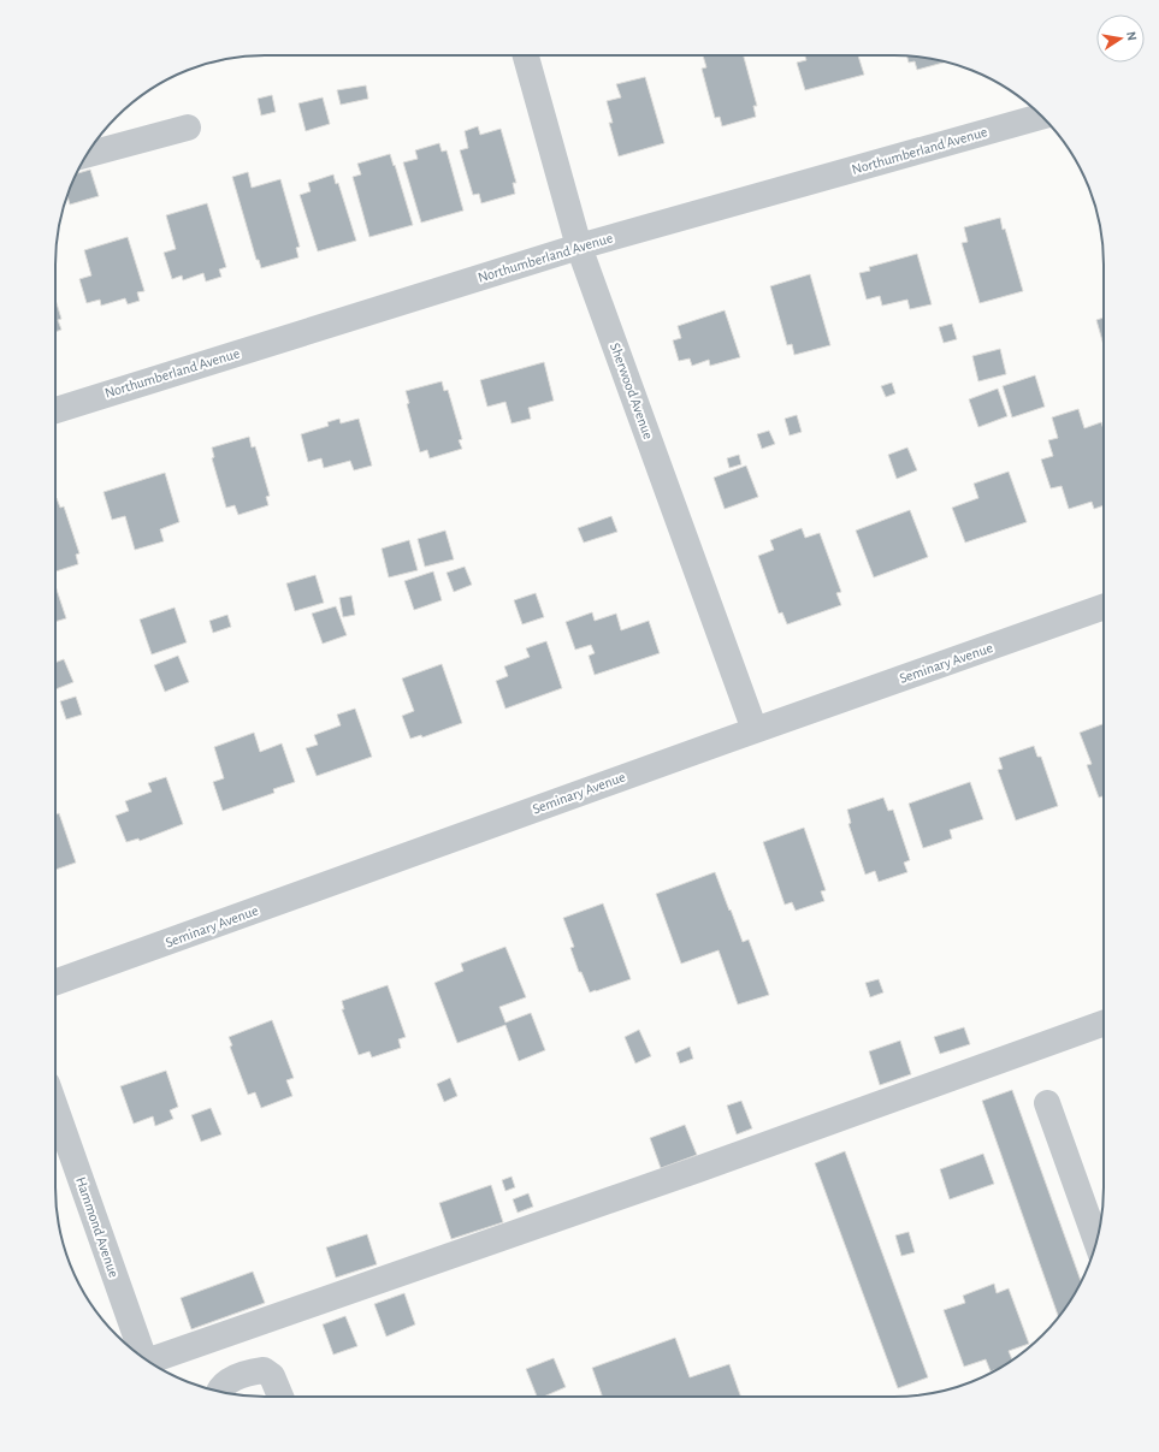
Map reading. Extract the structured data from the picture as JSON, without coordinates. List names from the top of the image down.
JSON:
{
  "streets": {
    "street": [
      "Northumberland Avenue",
      "Sherwood Avenue",
      "Seminary Avenue",
      "Hammond Avenue"
    ]
  },
  "crossings": [
    ["Northumberland Avenue", "Sherwood Avenue"],
    ["Sherwood Avenue", "Seminary Avenue"]
  ],
  "north": "right"
}
